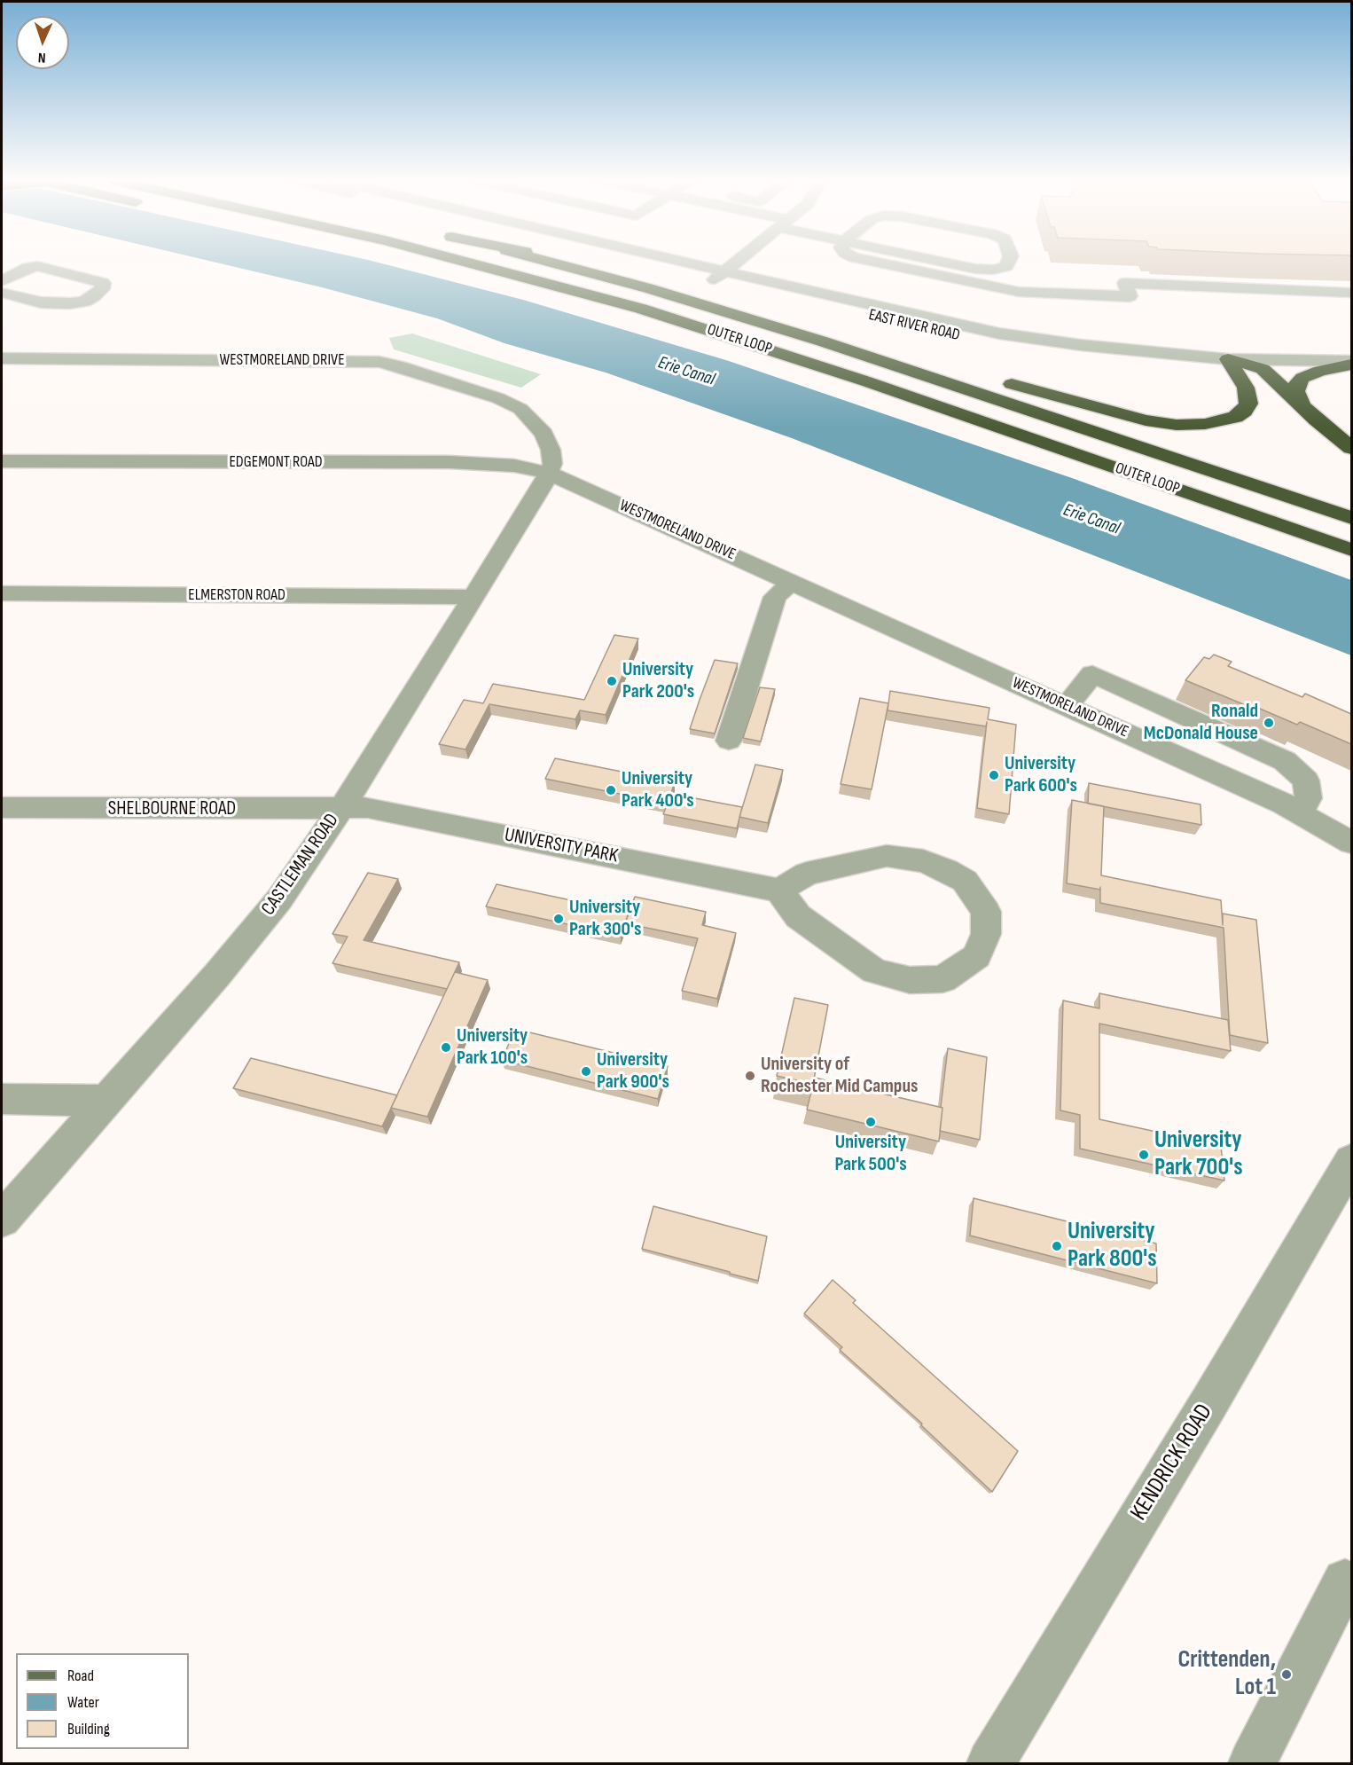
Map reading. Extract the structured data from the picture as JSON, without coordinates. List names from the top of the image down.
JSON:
{
  "streets": {
    "highway": ["OUTER LOOP"],
    "street": [
      "EAST RIVER ROAD",
      "WESTMORELAND DRIVE",
      "EDGEMONT ROAD",
      "ELMERSTON ROAD",
      "SHELBOURNE ROAD",
      "UNIVERSITY PARK",
      "CASTLEMAN ROAD",
      "KENDRICK ROAD"
    ]
  },
  "crossings": [
    ["WESTMORELAND DRIVE", "EDGEMONT ROAD"],
    ["WESTMORELAND DRIVE", "CASTLEMAN ROAD"],
    ["EDGEMONT ROAD", "CASTLEMAN ROAD"],
    ["ELMERSTON ROAD", "CASTLEMAN ROAD"],
    ["SHELBOURNE ROAD", "UNIVERSITY PARK"],
    ["SHELBOURNE ROAD", "CASTLEMAN ROAD"],
    ["UNIVERSITY PARK", "CASTLEMAN ROAD"]
  ],
  "water": ["Erie Canal"],
  "places": [
    "University Park 200's",
    "Ronald McDonald House",
    "University Park 600's",
    "University Park 400's",
    "University Park 300's",
    "University Park 100's",
    "University Park 900's",
    "University of Rochester Mid Campus",
    "University Park 500's",
    "University Park 700's",
    "University Park 800's",
    "Crittenden, Lot 1"
  ],
  "legend": ["Road", "Water", "Building"],
  "north": "bottom"
}
